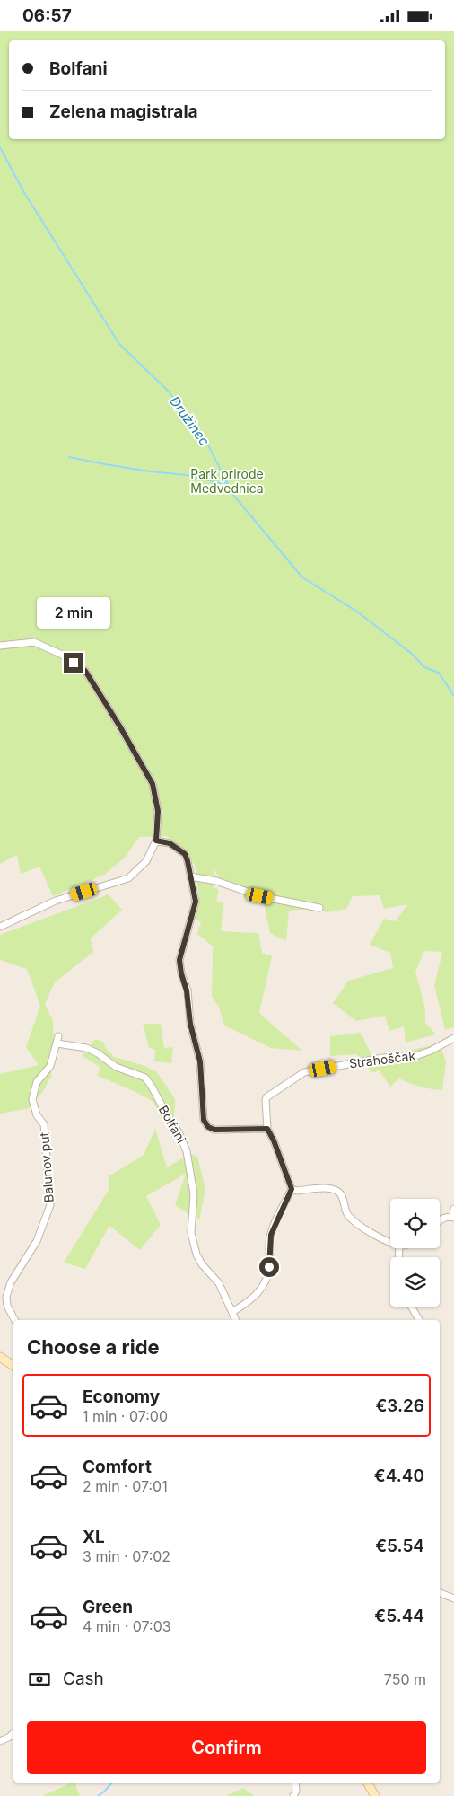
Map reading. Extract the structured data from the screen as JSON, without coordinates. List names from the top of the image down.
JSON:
{
  "streets": {
    "street": ["Strahoščak", "Bolfani", "Balunov put"]
  },
  "crossings": [
    ["Bolfani", "Balunov put"]
  ],
  "water": ["Družinec"],
  "parks": ["Park prirode Medvednica"],
  "page": {
    "status": "06:57",
    "banner": ["Bolfani", "Zelena magistrala"],
    "bubble": "2 min",
    "heading": "Choose a ride",
    "list": [
      {
        "name": "Economy",
        "note": "1 min · 07:00",
        "value": "€3.26"
      },
      {
        "name": "Comfort",
        "note": "2 min · 07:01",
        "value": "€4.40"
      },
      {
        "name": "XL",
        "note": "3 min · 07:02",
        "value": "€5.54"
      },
      {
        "name": "Green",
        "note": "4 min · 07:03",
        "value": "€5.44"
      }
    ],
    "pay": ["Cash", "750 m"],
    "buttons": "Confirm"
  }
}
